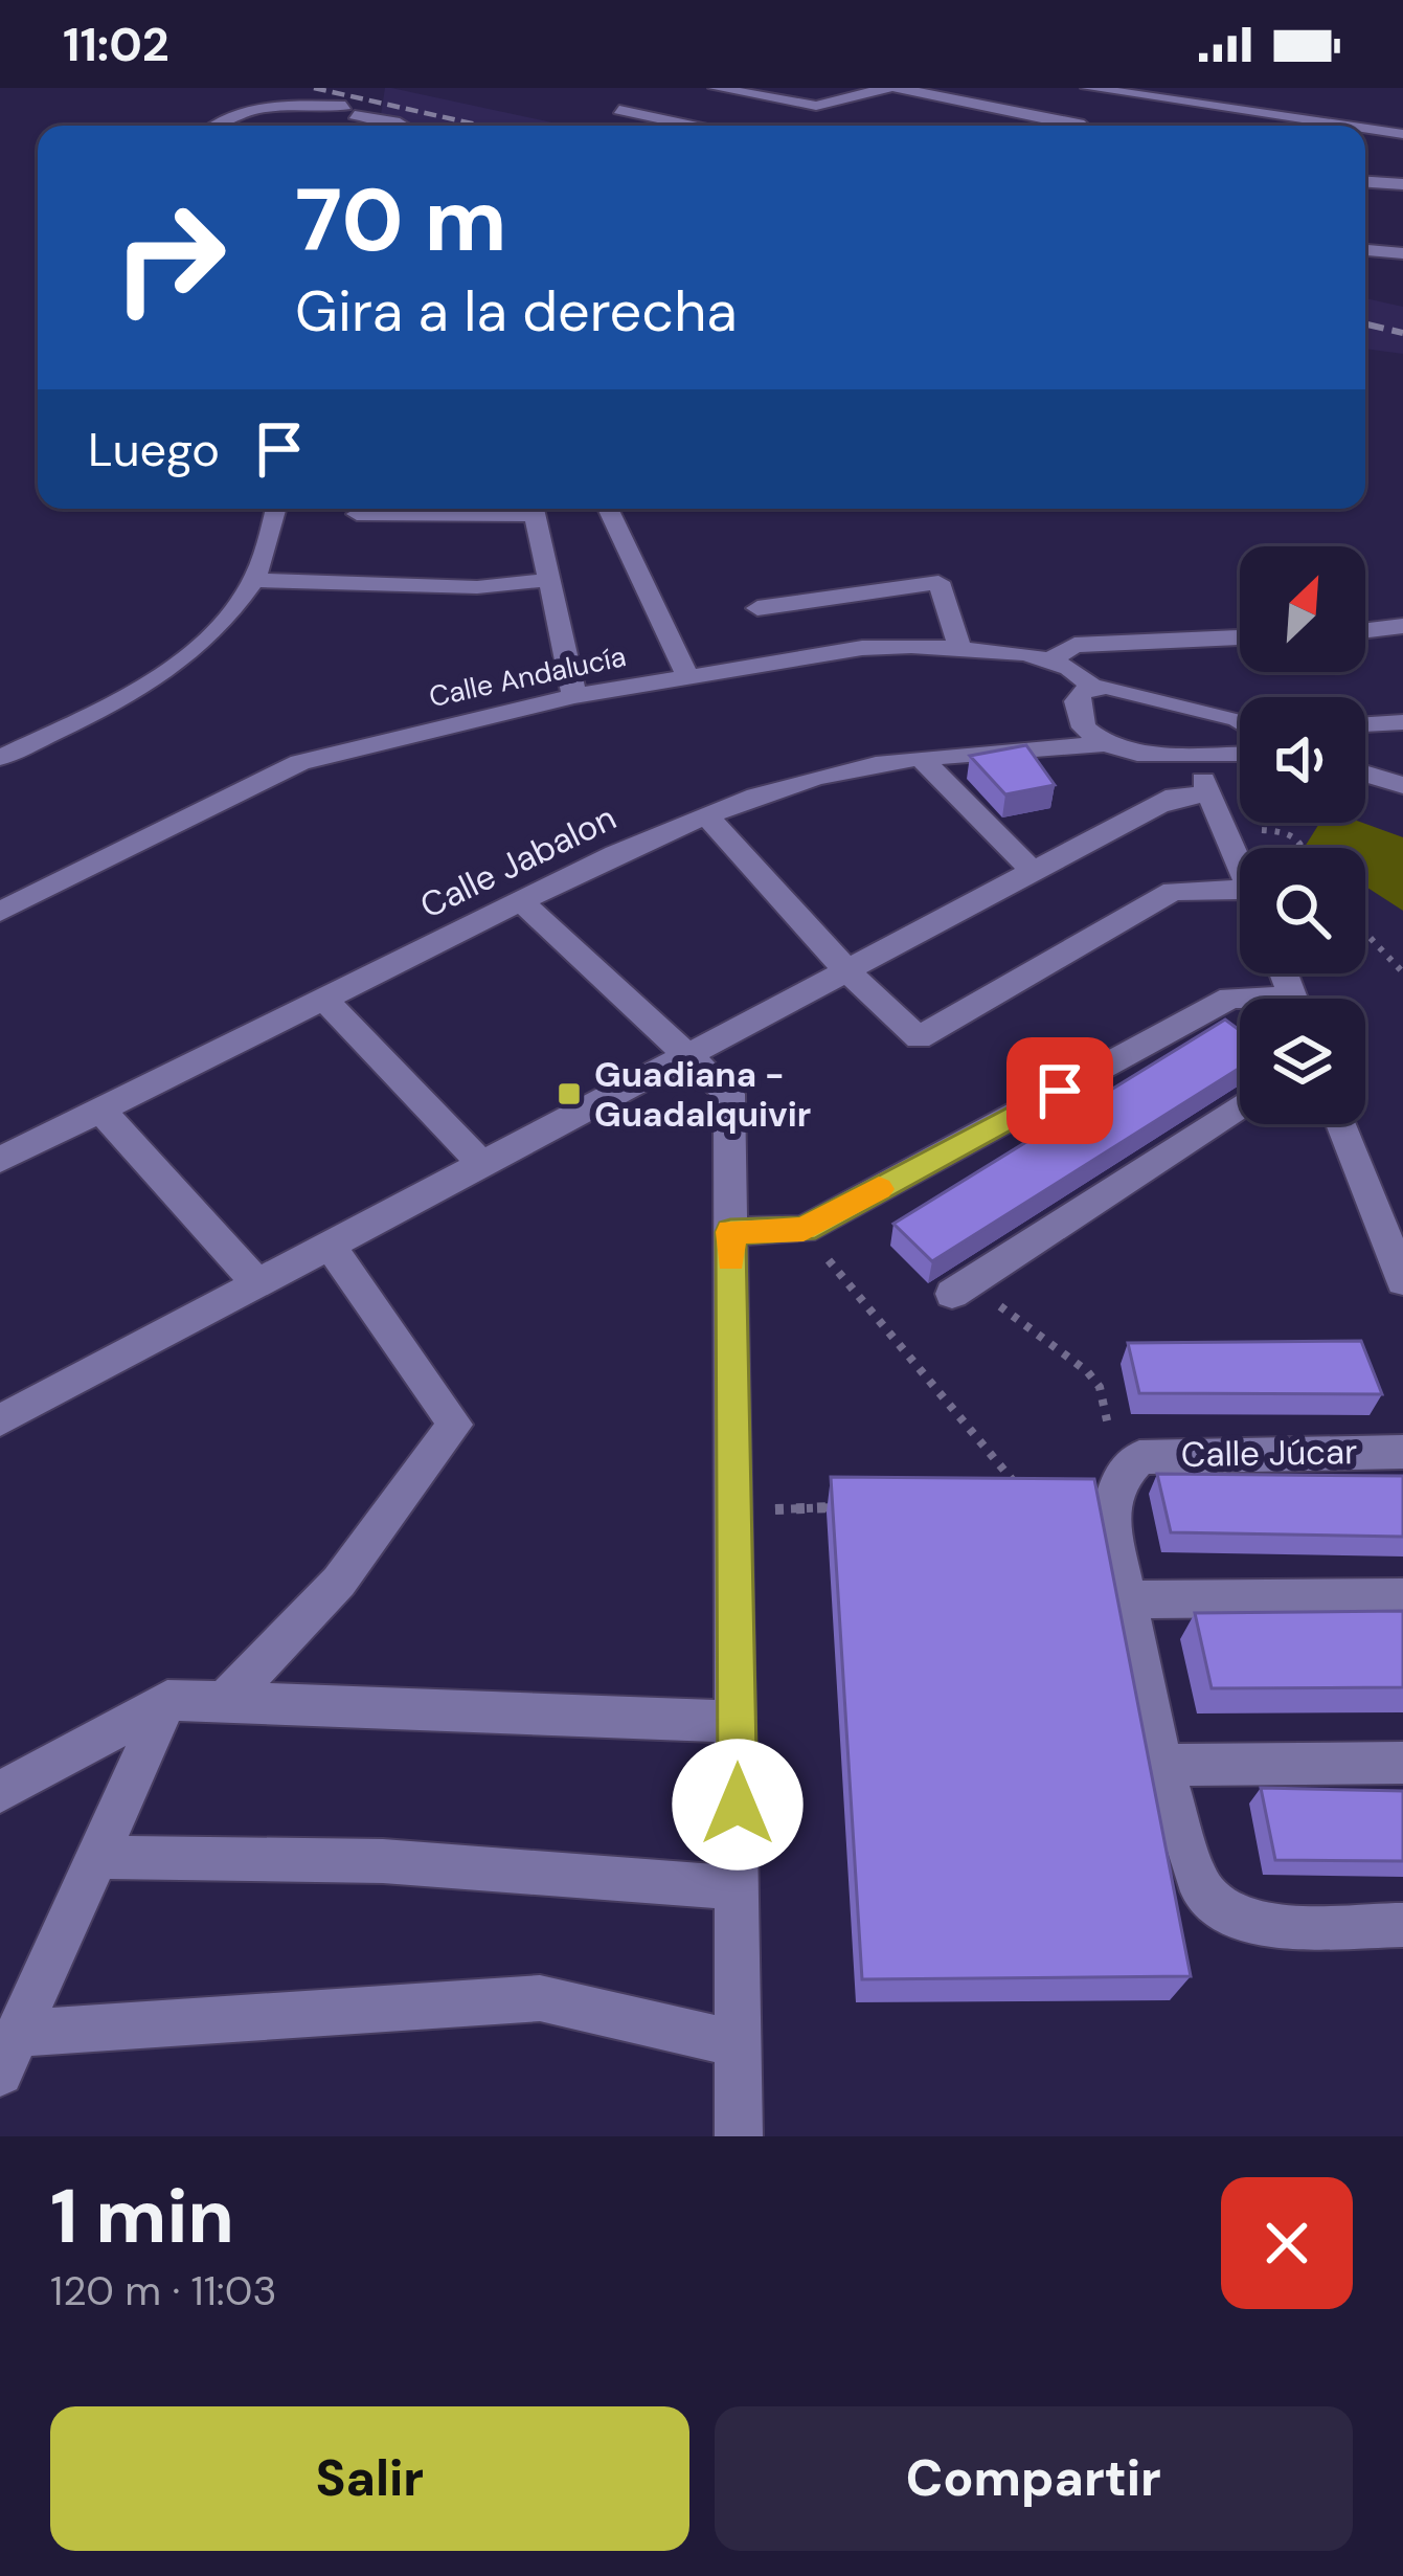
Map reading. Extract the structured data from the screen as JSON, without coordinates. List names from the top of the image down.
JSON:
{
  "streets": {
    "street": ["Calle Andalucía", "Calle Jabalon", "Calle Júcar"]
  },
  "places": {
    "transit": ["Guadiana - Guadalquivir"]
  },
  "north": "top right",
  "page": {
    "status": "11:02",
    "turn": ["70 m", "Gira a la derecha"],
    "then": "Luego",
    "heading": ["1 min", "120 m · 11:03"],
    "buttons": ["Salir", "Compartir"]
  }
}
